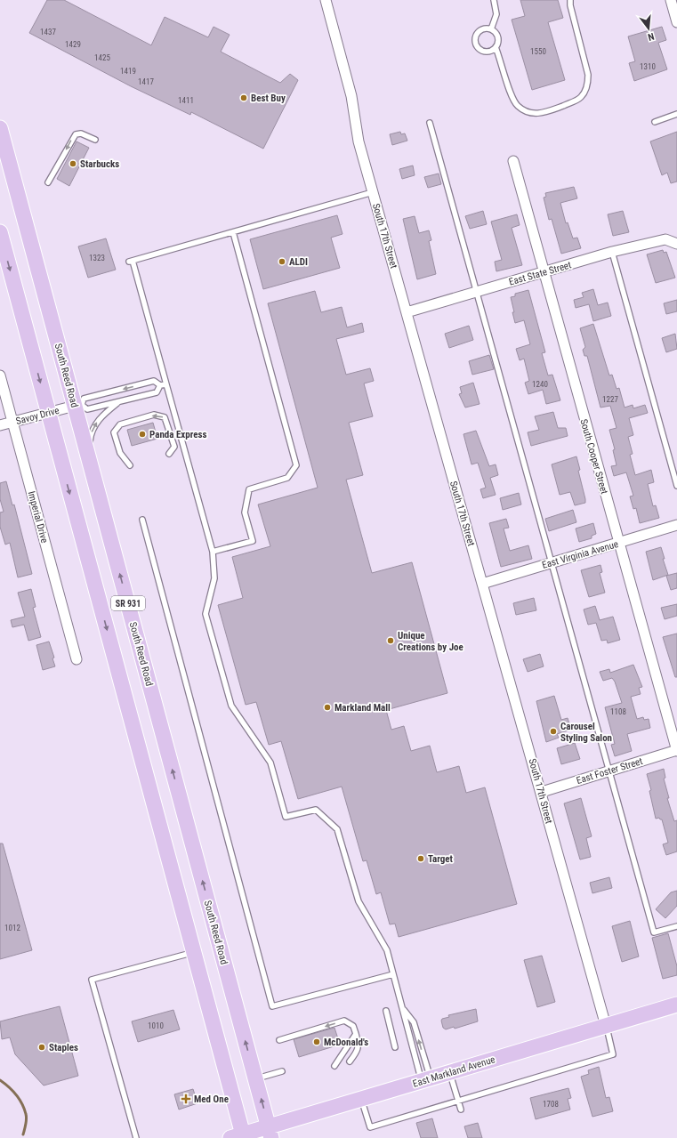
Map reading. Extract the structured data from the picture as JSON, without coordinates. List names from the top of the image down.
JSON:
{
  "streets": {
    "main road": ["South Reed Road", "SR 931", "East Markland Avenue"],
    "street": [
      "South 17th Street",
      "East State Street",
      "Savoy Drive",
      "South Cooper Street",
      "Imperial Drive",
      "East Virginia Avenue",
      "East Foster Street"
    ]
  },
  "crossings": [
    ["South 17th Street", "East State Street"],
    ["South 17th Street", "East Virginia Avenue"],
    ["South 17th Street", "East Foster Street"],
    ["South 17th Street", "East Markland Avenue"],
    ["East State Street", "South Cooper Street"],
    ["South Reed Road", "Savoy Drive"],
    ["South Reed Road", "East Markland Avenue"],
    ["Savoy Drive", "Imperial Drive"],
    ["Savoy Drive", "SR 931"],
    ["South Cooper Street", "East Virginia Avenue"],
    ["South Cooper Street", "East Foster Street"],
    ["SR 931", "East Markland Avenue"]
  ],
  "places": {
    "other": [
      "Best Buy",
      "Starbucks",
      "ALDI",
      "Panda Express",
      "Unique Creations by Joe",
      "Markland Mall",
      "Carousel Styling Salon",
      "Target",
      "McDonald's",
      "Staples"
    ],
    "health": ["Med One"]
  },
  "house_numbers": [
    "1437",
    "1429",
    "1550",
    "1425",
    "1310",
    "1419",
    "1417",
    "1411",
    "1323",
    "1240",
    "1227",
    "1108",
    "1012",
    "1010",
    "1708"
  ],
  "north": "bottom"
}
